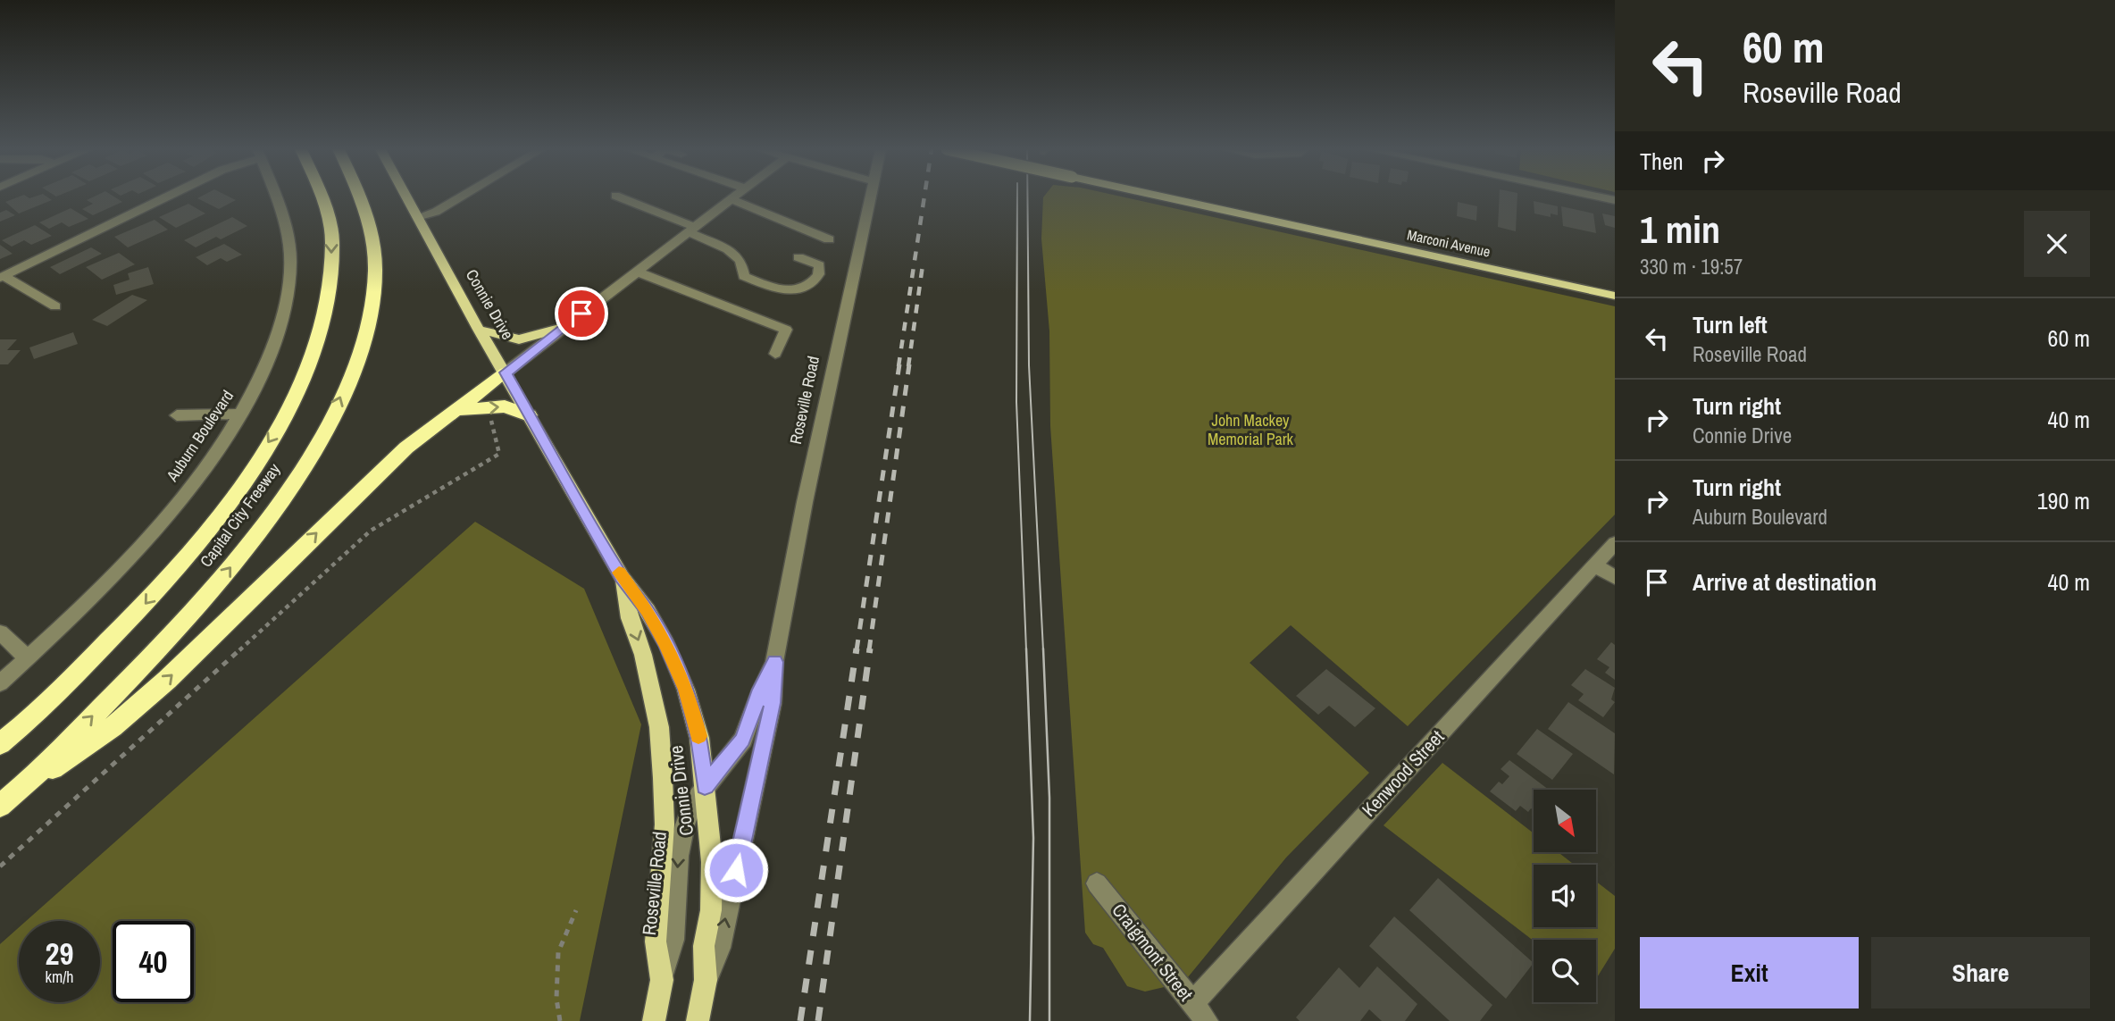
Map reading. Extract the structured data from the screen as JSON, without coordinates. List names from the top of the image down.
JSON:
{
  "streets": {
    "highway": ["Capital City Freeway"],
    "main road": ["Marconi Avenue", "Connie Drive", "Roseville Road"],
    "street": ["Auburn Boulevard", "Kenwood Street", "Craigmont Street"]
  },
  "crossings": [
    ["Connie Drive", "Roseville Road"],
    ["Kenwood Street", "Craigmont Street"]
  ],
  "parks": ["John Mackey Memorial Park"],
  "north": "bottom right",
  "page": {
    "turn": ["60 m", "Roseville Road"],
    "then": "Then",
    "heading": ["1 min", "330 m · 19:57"],
    "list": [
      {
        "name": "Turn left",
        "note": "Roseville Road",
        "value": "60 m"
      },
      {
        "name": "Turn right",
        "note": "Connie Drive",
        "value": "40 m"
      },
      {
        "name": "Turn right",
        "note": "Auburn Boulevard",
        "value": "190 m"
      },
      {
        "name": "Arrive at destination",
        "value": "40 m"
      }
    ],
    "speed": "29 km/h",
    "limit": "40",
    "buttons": ["Exit", "Share"]
  }
}
